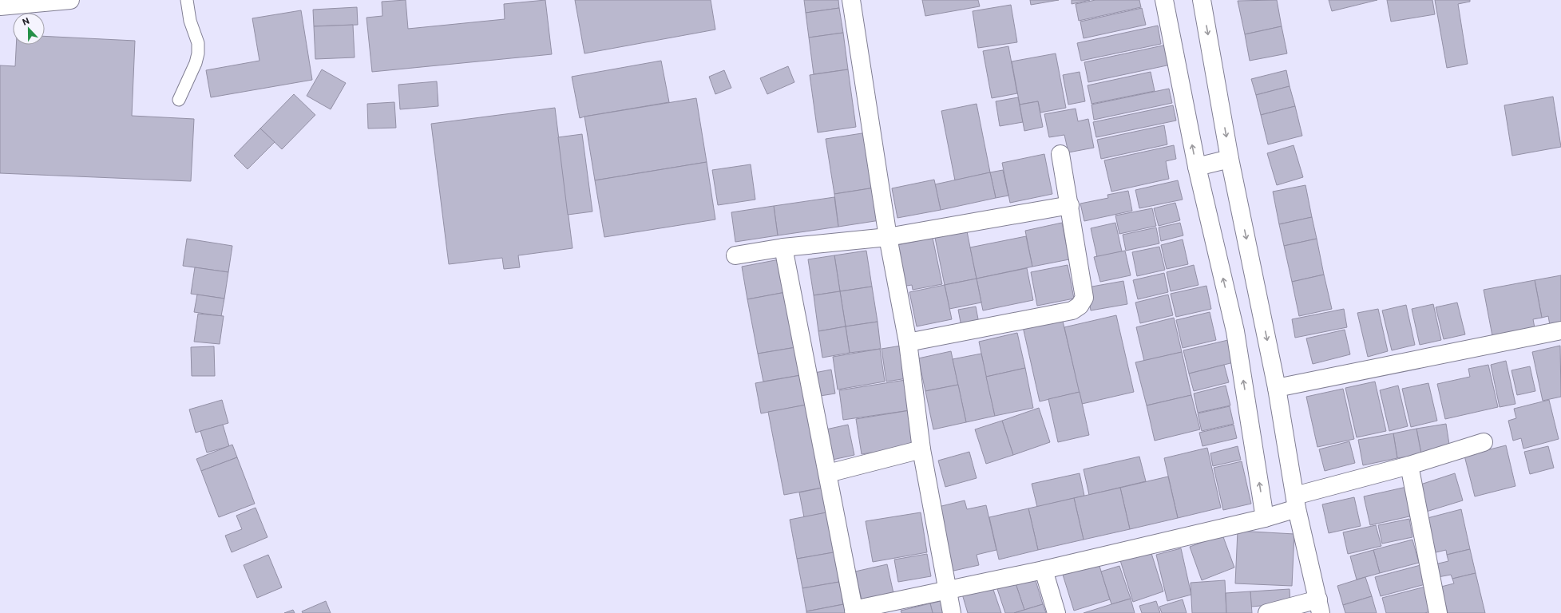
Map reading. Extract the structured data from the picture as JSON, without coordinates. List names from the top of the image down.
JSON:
{
  "north": "top"
}
